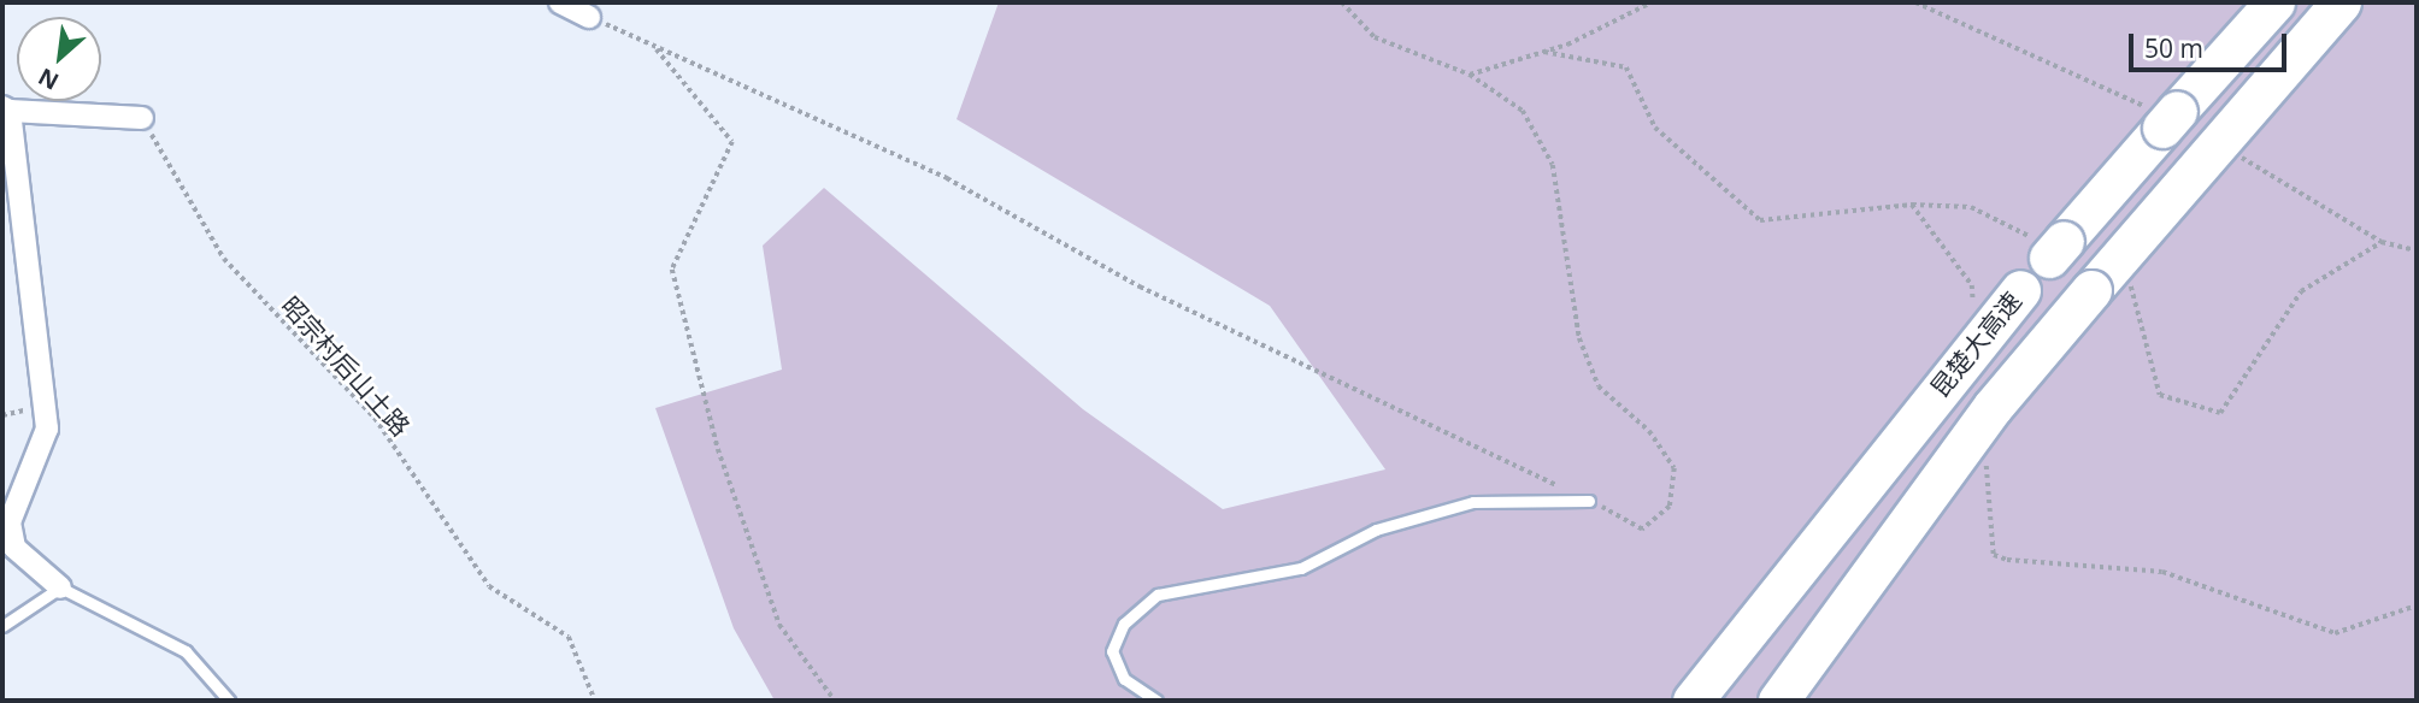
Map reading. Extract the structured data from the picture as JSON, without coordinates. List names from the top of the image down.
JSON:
{
  "streets": {
    "highway": ["昆楚大高速"],
    "path": ["昭宗村后山土路"]
  },
  "scale_bar": "50 m",
  "north": "bottom left"
}
